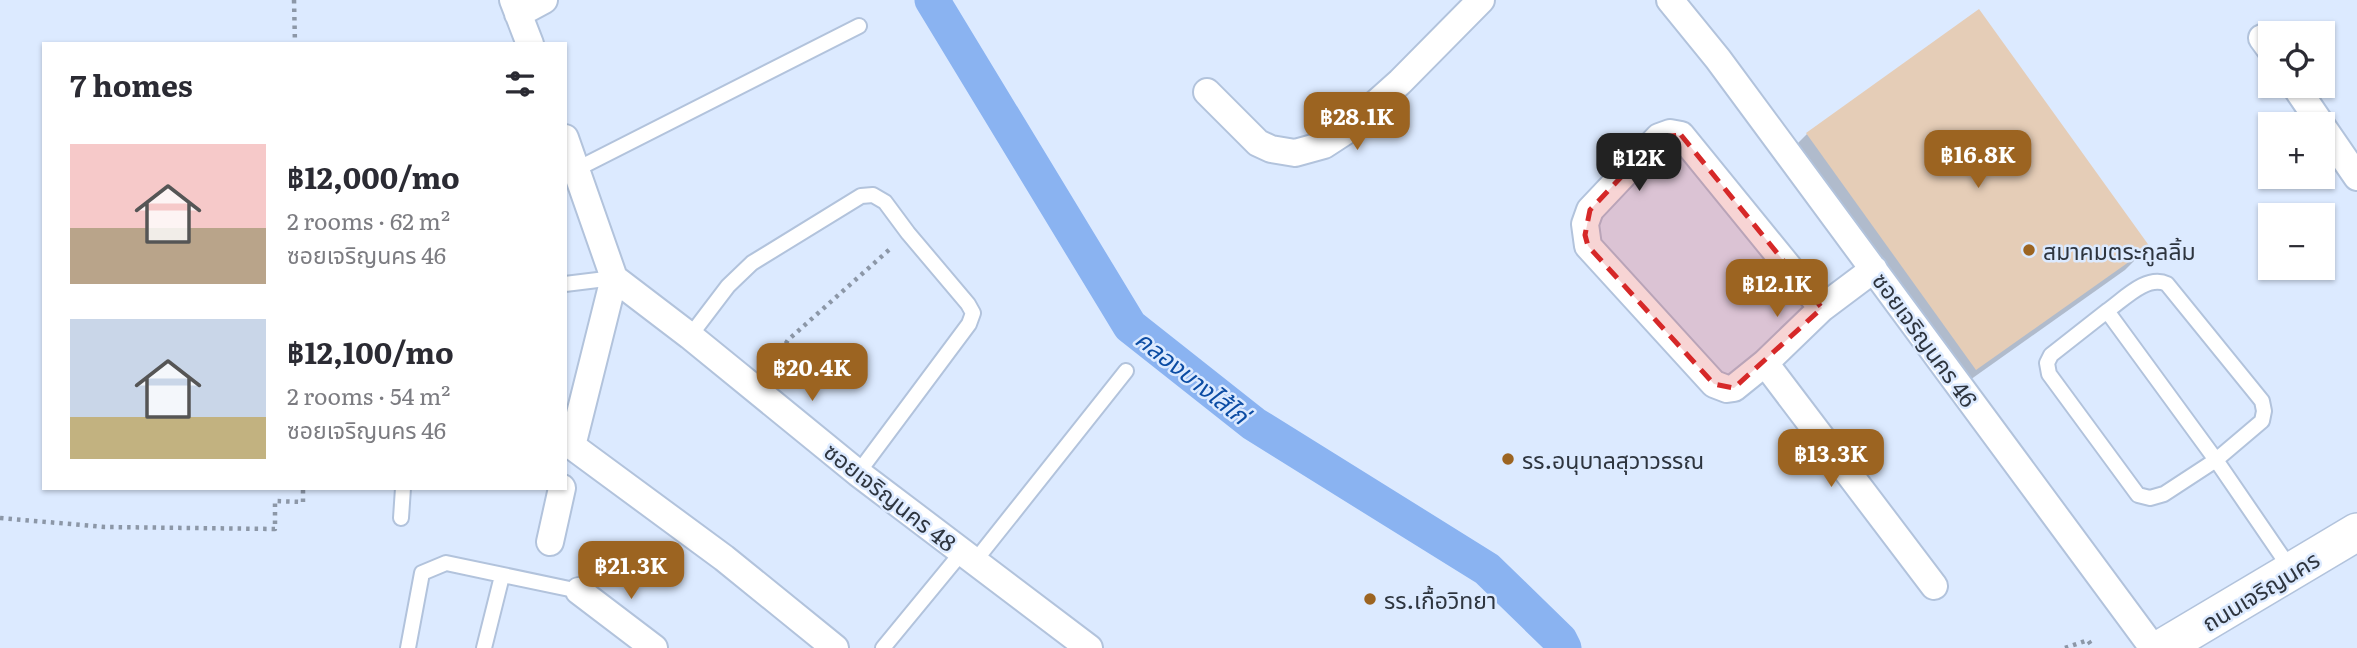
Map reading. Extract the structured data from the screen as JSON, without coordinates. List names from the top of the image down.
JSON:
{
  "streets": {
    "main road": ["ถนนเจริญนคร"],
    "street": ["ซอยเจริญนคร 46", "ซอยเจริญนคร 48"]
  },
  "water": ["คลองบางไส้ไก่"],
  "places": ["สมาคมตระกูลลิ้ม", "รร.อนุบาลสุวาวรรณ", "รร.เกื้อวิทยา"],
  "page": {
    "map_buttons": ["+", "−"],
    "heading": "7 homes",
    "price": [
      "฿28.1K",
      "฿16.8K",
      "฿12K",
      "฿12.1K",
      "฿20.4K",
      "฿13.3K",
      "฿21.3K"
    ],
    "list": [
      {
        "name": "฿12,000/mo",
        "note": "2 rooms · 62 m² · ซอยเจริญนคร 46"
      },
      {
        "name": "฿12,100/mo",
        "note": "2 rooms · 54 m² · ซอยเจริญนคร 46"
      }
    ]
  }
}
